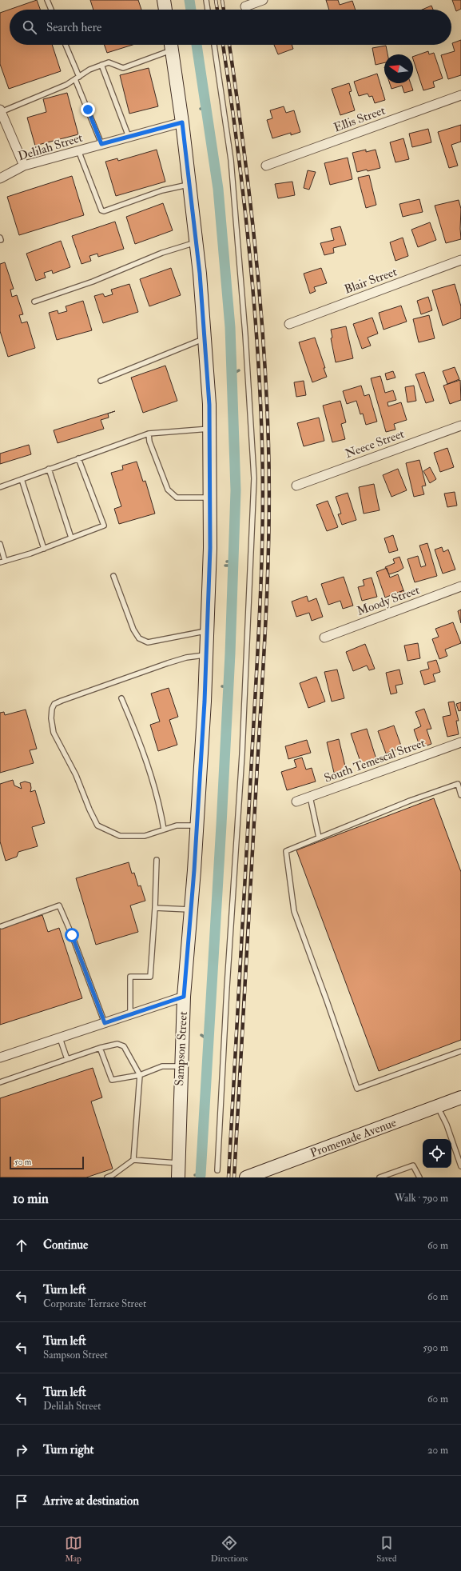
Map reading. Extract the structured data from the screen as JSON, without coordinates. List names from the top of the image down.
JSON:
{
  "streets": {
    "street": [
      "Ellis Street",
      "Delilah Street",
      "Blair Street",
      "Neece Street",
      "Moody Street",
      "South Temescal Street",
      "Sampson Street",
      "Promenade Avenue"
    ]
  },
  "crossings": [
    ["Delilah Street", "Sampson Street"]
  ],
  "scale_bar": "50 m",
  "north": "left",
  "page": {
    "search": "Search here",
    "scale": "50 m",
    "heading": ["10 min", "Walk · 790 m"],
    "list": [
      ["Continue", "60 m"],
      ["Turn left", "Corporate Terrace Street", "60 m"],
      ["Turn left", "Sampson Street", "590 m"],
      ["Turn left", "Delilah Street", "60 m"],
      ["Turn right", "20 m"],
      "Arrive at destination"
    ],
    "nav": ["Map", "Directions", "Saved"]
  }
}
